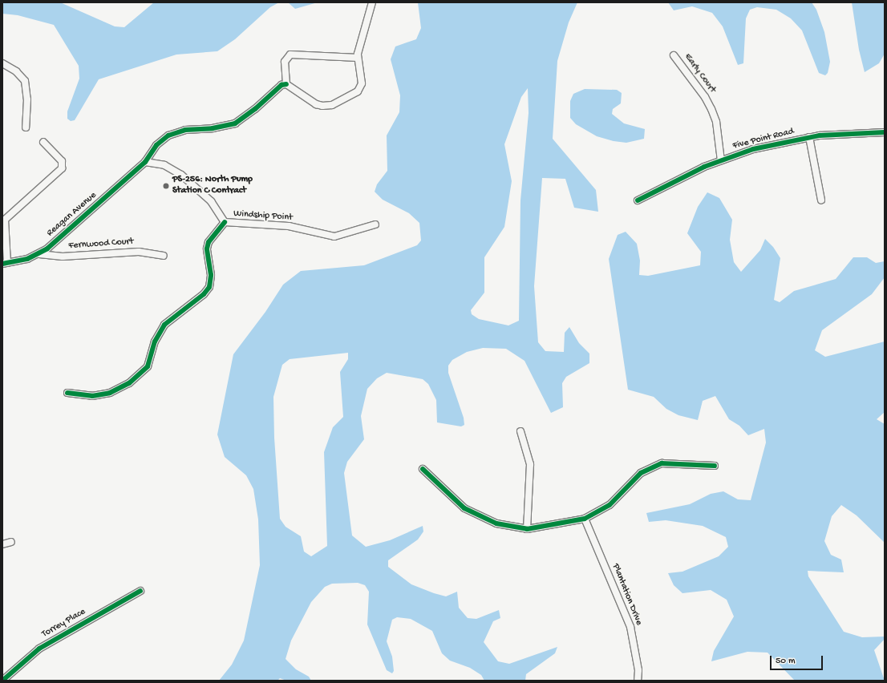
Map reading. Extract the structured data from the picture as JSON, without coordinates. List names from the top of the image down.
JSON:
{
  "streets": {
    "street": [
      "Early Court",
      "Five Point Road",
      "Reagan Avenue",
      "Windship Point",
      "Fernwood Court",
      "Plantation Drive",
      "Torrey Place"
    ]
  },
  "crossings": [
    ["Early Court", "Five Point Road"],
    ["Reagan Avenue", "Fernwood Court"]
  ],
  "places": ["PS-256: North Pump Station C Contract"],
  "scale_bar": "50 m"
}
